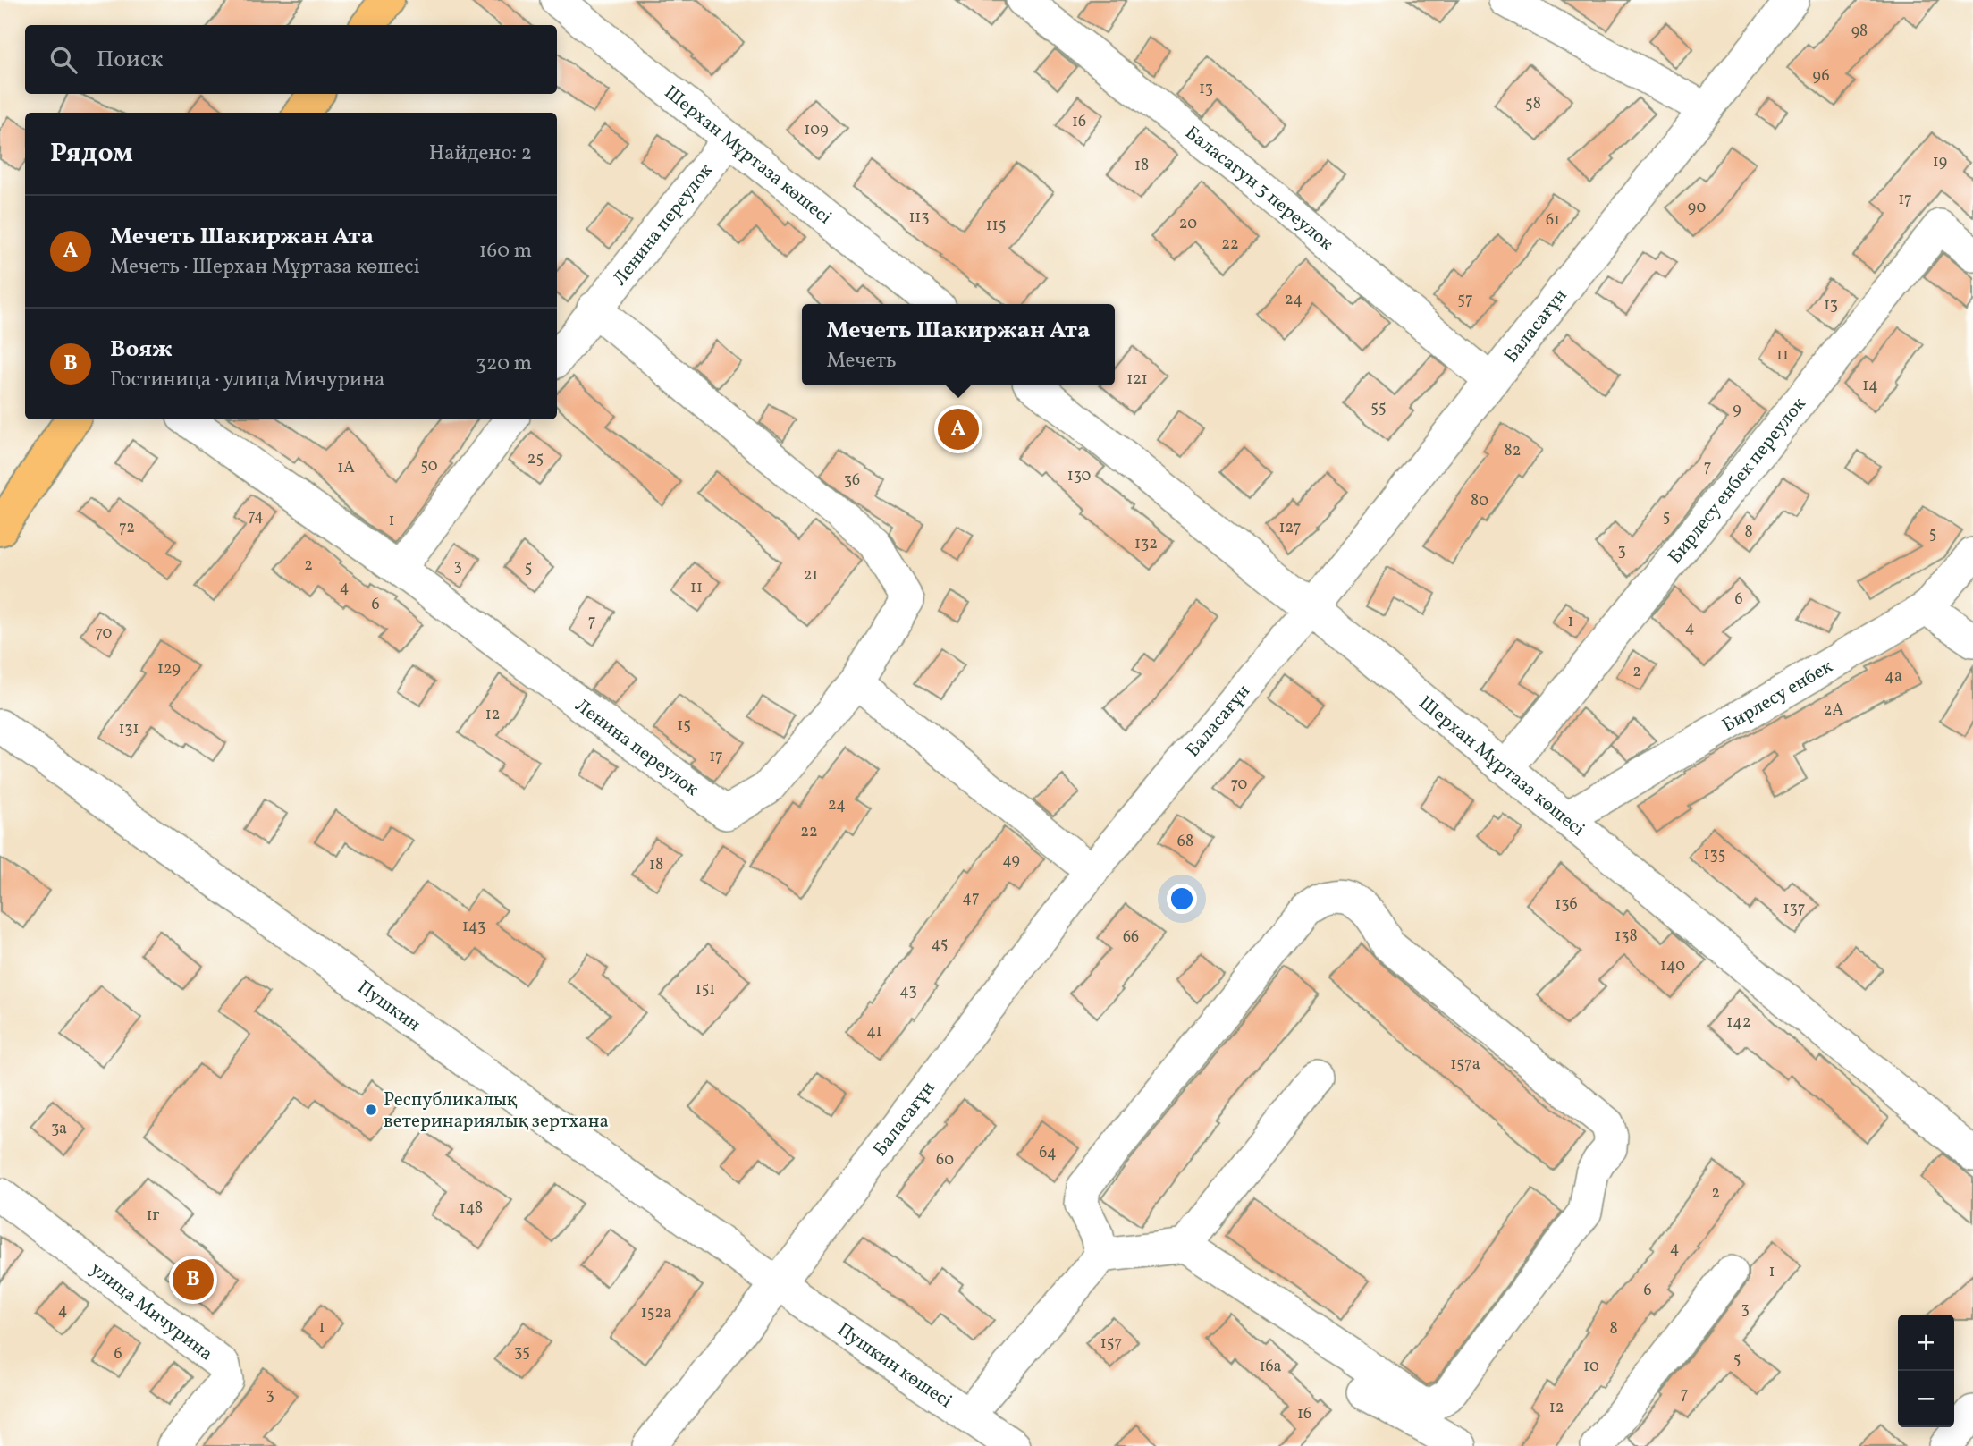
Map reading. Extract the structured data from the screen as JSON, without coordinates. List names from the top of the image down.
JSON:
{
  "streets": {
    "street": [
      "Шерхан Мұртаза көшесі",
      "Баласагун 3 переулок",
      "Ленина переулок",
      "Баласағұн",
      "Бирлесу енбек переулок",
      "Бирлесу енбек",
      "Пушкин",
      "улица Мичурина",
      "Пушкин көшесі"
    ]
  },
  "crossings": [
    ["Шерхан Мұртаза көшесі", "Ленина переулок"],
    ["Шерхан Мұртаза көшесі", "Баласағұн"],
    ["Шерхан Мұртаза көшесі", "Бирлесу енбек переулок"],
    ["Шерхан Мұртаза көшесі", "Бирлесу енбек"],
    ["Баласагун 3 переулок", "Баласағұн"],
    ["Баласағұн", "Пушкин"],
    ["Баласағұн", "Пушкин көшесі"],
    ["Пушкин", "Пушкин көшесі"]
  ],
  "places": ["Республикалық ветеринариялық зертхана"],
  "house_numbers": [
    "98",
    "96",
    "13",
    "58",
    "16",
    "109",
    "19",
    "18",
    "17",
    "90",
    "113",
    "61",
    "20",
    "115",
    "22",
    "24",
    "57",
    "13",
    "11",
    "121",
    "14",
    "55",
    "9",
    "82",
    "25",
    "50",
    "7",
    "1А",
    "130",
    "36",
    "80",
    "74",
    "5",
    "1",
    "72",
    "127",
    "8",
    "5",
    "132",
    "3",
    "2",
    "3",
    "5",
    "21",
    "4",
    "11",
    "6",
    "6",
    "7",
    "1",
    "4",
    "70",
    "129",
    "2",
    "4а",
    "2А",
    "12",
    "15",
    "131",
    "17",
    "70",
    "24",
    "22",
    "68",
    "135",
    "49",
    "18",
    "47",
    "136",
    "137",
    "143",
    "138",
    "66",
    "45",
    "140",
    "151",
    "43",
    "142",
    "41",
    "157а",
    "3а",
    "64",
    "60",
    "2",
    "148",
    "1г",
    "4",
    "1",
    "6",
    "3",
    "4",
    "152а",
    "1",
    "8",
    "157",
    "35",
    "6",
    "5",
    "16а",
    "10",
    "7",
    "3",
    "12",
    "16"
  ],
  "page": {
    "search": "Поиск",
    "heading": ["Рядом", "Найдено: 2"],
    "list": [
      {
        "mark": "A",
        "name": "Мечеть Шакиржан Ата",
        "note": "Мечеть · Шерхан Мұртаза көшесі",
        "value": "160 m"
      },
      {
        "mark": "B",
        "name": "Вояж",
        "note": "Гостиница · улица Мичурина",
        "value": "320 m"
      }
    ],
    "popup": ["Мечеть Шакиржан Ата", "Мечеть"],
    "pins": ["A", "B"],
    "map_buttons": ["+", "−"]
  }
}
